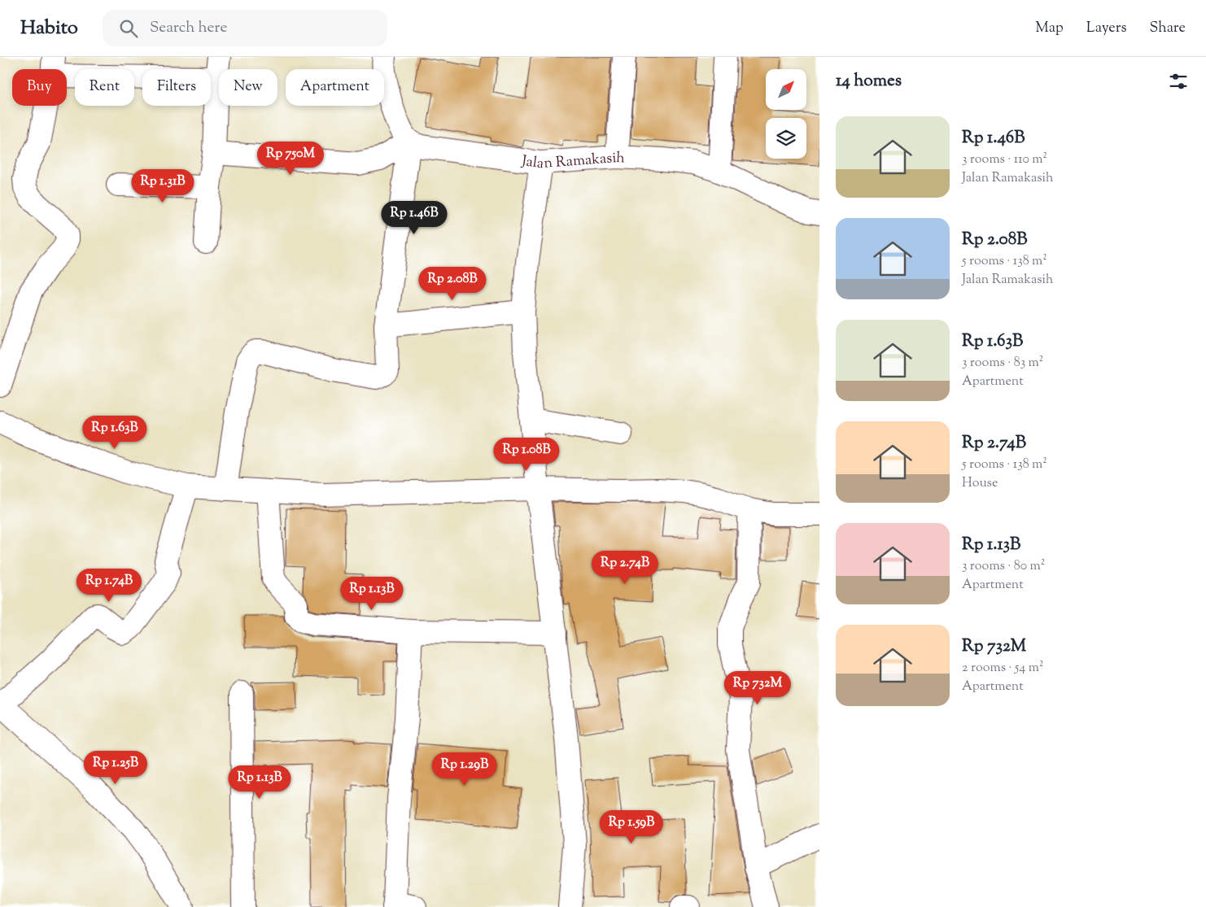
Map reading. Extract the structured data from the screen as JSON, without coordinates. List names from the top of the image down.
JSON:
{
  "streets": {
    "street": ["Jalan Ramakasih"]
  },
  "north": "top right",
  "page": {
    "header": "Habito",
    "search": "Search here",
    "nav": ["Map", "Layers", "Share"],
    "heading": "14 homes",
    "chip": [
      "Buy",
      "Rent",
      "Filters",
      "New",
      "Apartment"
    ],
    "list": [
      {
        "name": "Rp 1.46B",
        "note": "3 rooms · 110 m² · Jalan Ramakasih"
      },
      {
        "name": "Rp 2.08B",
        "note": "5 rooms · 138 m² · Jalan Ramakasih"
      },
      {
        "name": "Rp 1.63B",
        "note": "3 rooms · 83 m² · Apartment"
      },
      {
        "name": "Rp 2.74B",
        "note": "5 rooms · 138 m² · House"
      },
      {
        "name": "Rp 1.13B",
        "note": "3 rooms · 80 m² · Apartment"
      },
      {
        "name": "Rp 732M",
        "note": "2 rooms · 54 m² · Apartment"
      }
    ],
    "price": [
      "Rp 750M",
      "Rp 1.31B",
      "Rp 1.46B",
      "Rp 2.08B",
      "Rp 1.63B",
      "Rp 1.08B",
      "Rp 2.74B",
      "Rp 1.74B",
      "Rp 1.13B",
      "Rp 732M",
      "Rp 1.25B",
      "Rp 1.29B",
      "Rp 1.13B",
      "Rp 1.59B"
    ]
  }
}
